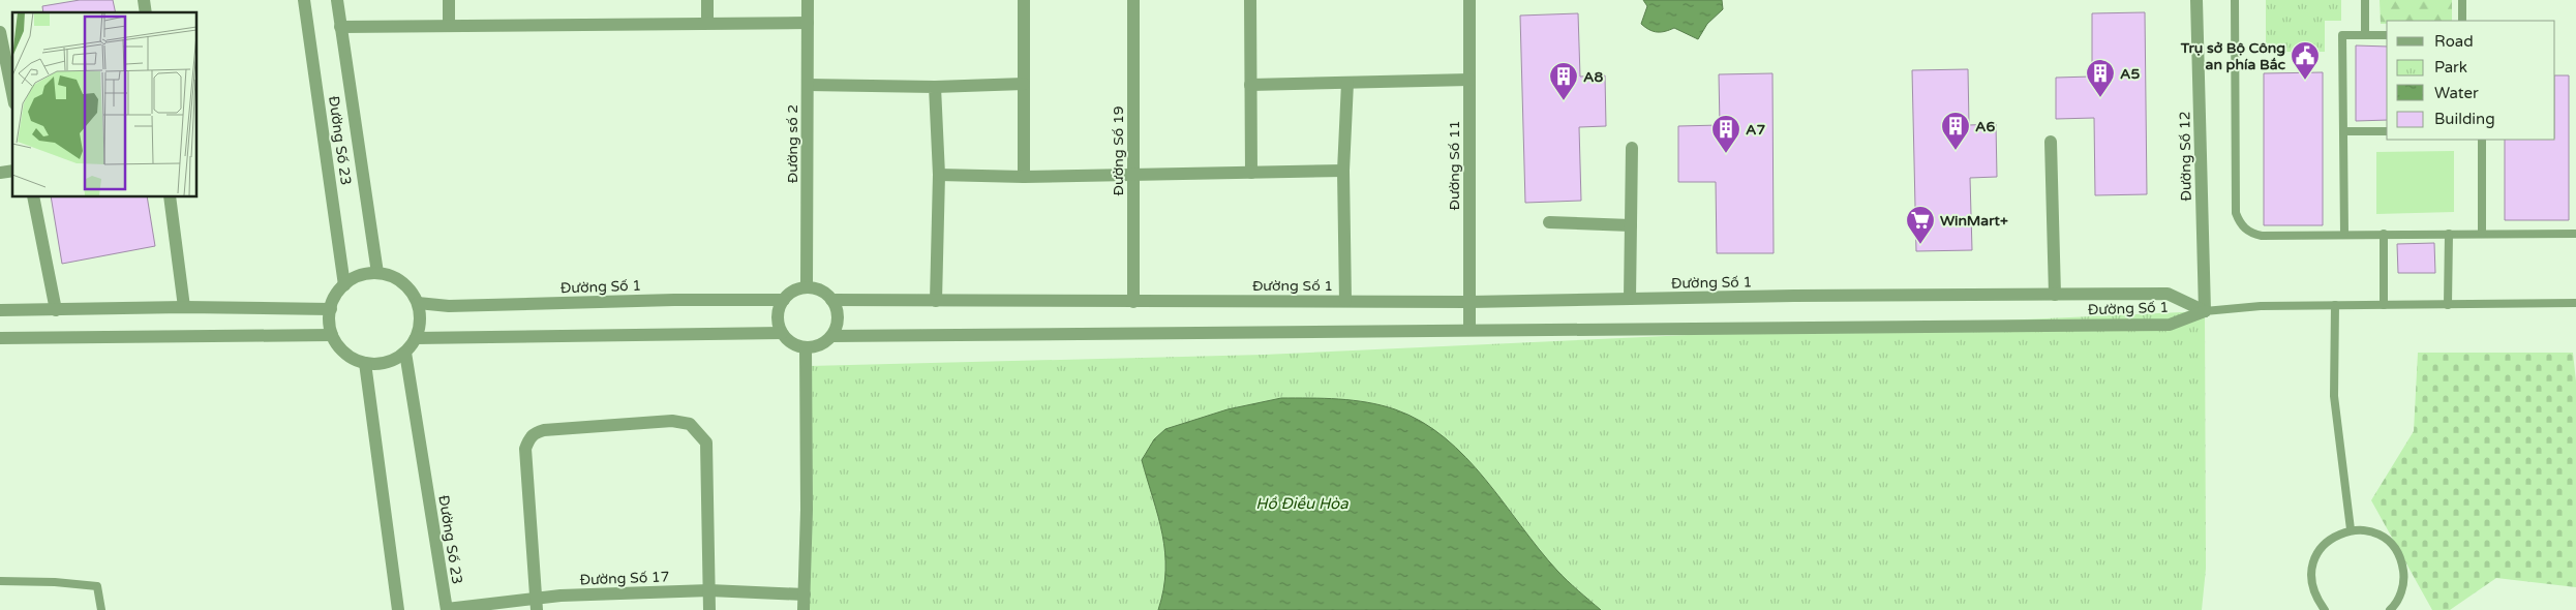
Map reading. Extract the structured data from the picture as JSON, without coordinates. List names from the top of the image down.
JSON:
{
  "streets": {
    "street": [
      "Đường Số 23",
      "Đường số 2",
      "Đường Số 19",
      "Đường Số 12",
      "Đường Số 11",
      "Đường Số 1",
      "Đường Số 17"
    ]
  },
  "crossings": [
    ["Đường Số 23", "Đường Số 1"],
    ["Đường Số 23", "Đường Số 17"],
    ["Đường số 2", "Đường Số 1"],
    ["Đường Số 19", "Đường Số 1"],
    ["Đường Số 12", "Đường Số 1"],
    ["Đường Số 11", "Đường Số 1"]
  ],
  "water": ["Hồ Điều Hòa"],
  "places": {
    "public building": ["Trụ sở Bộ Công an phía Bắc"],
    "building": [
      "A5",
      "A8",
      "A6",
      "A7"
    ],
    "supermarket": ["WinMart+"]
  },
  "legend": [
    "Road",
    "Park",
    "Water",
    "Building"
  ]
}
